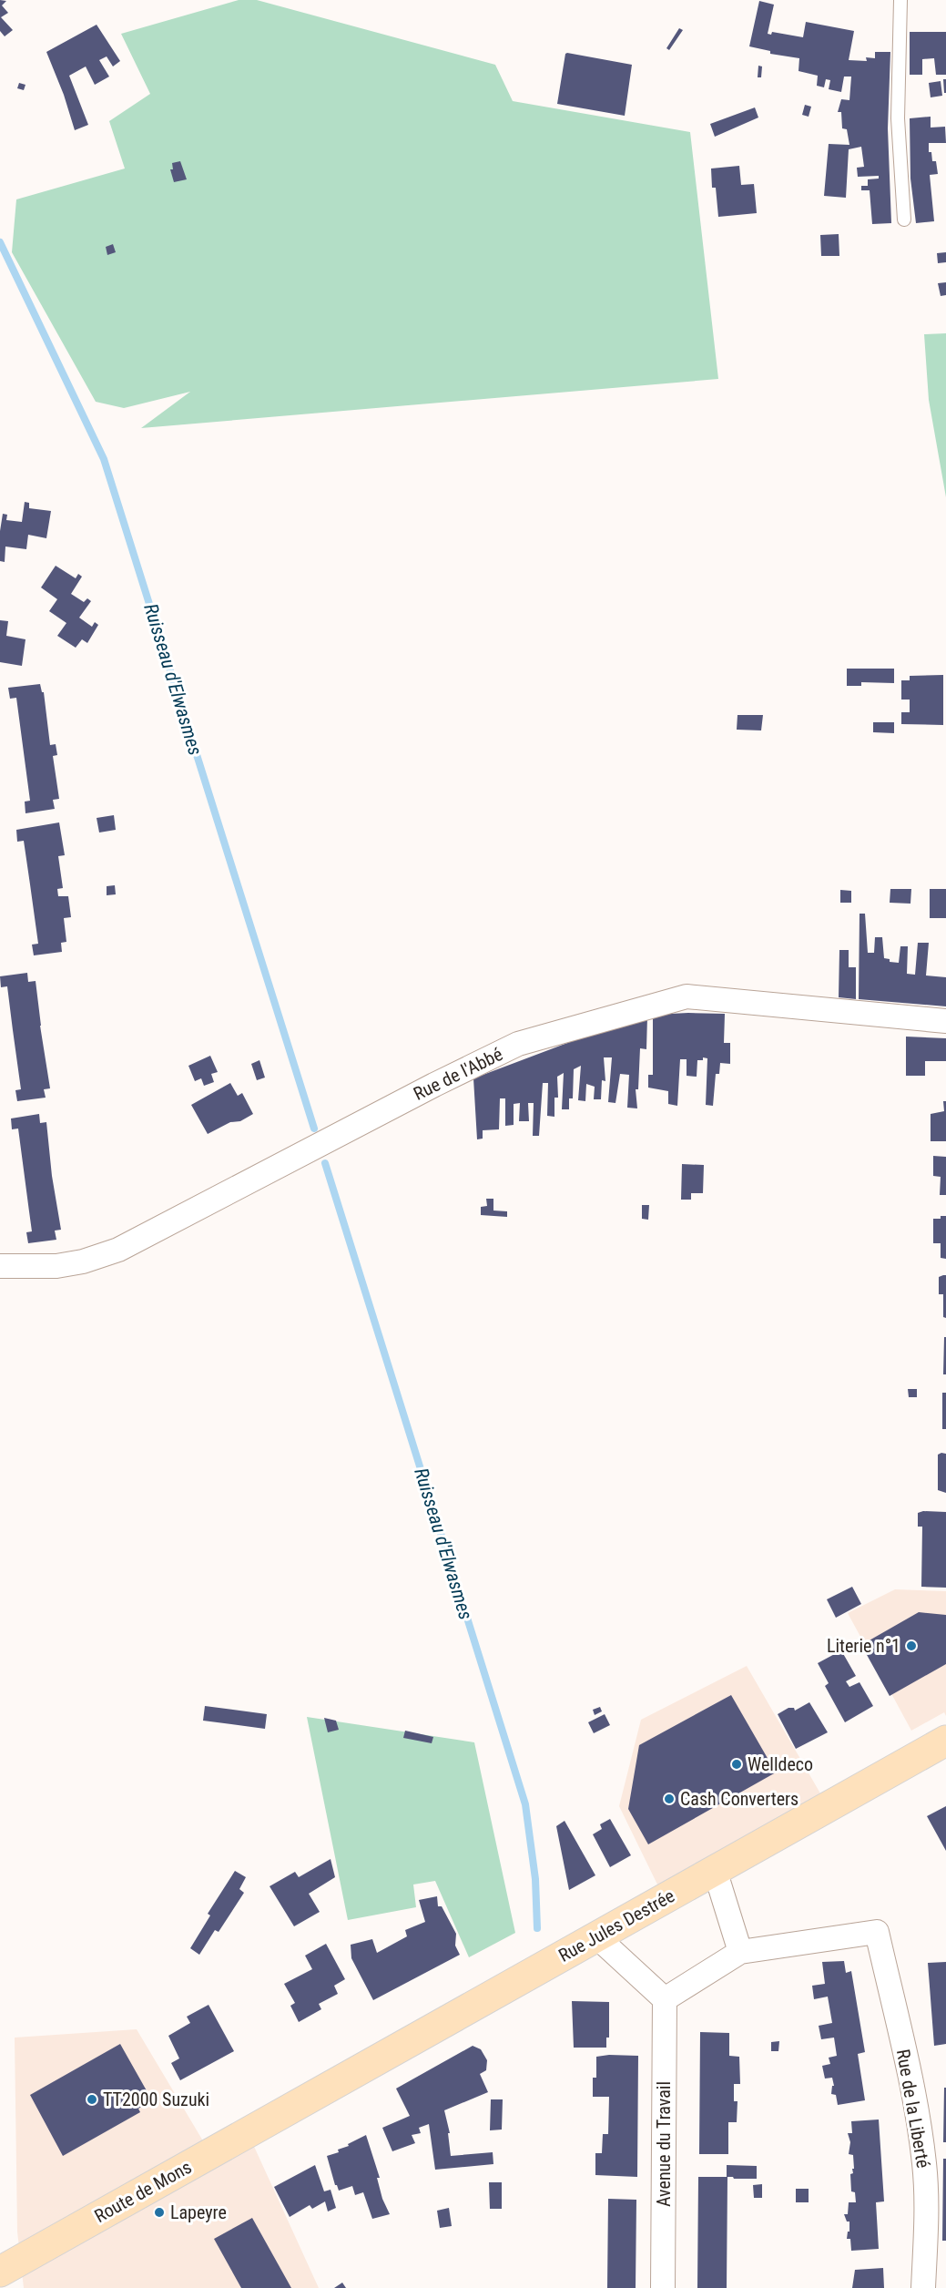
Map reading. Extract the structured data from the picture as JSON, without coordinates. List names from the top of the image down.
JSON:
{
  "streets": {
    "main road": ["Rue Jules Destrée", "Route de Mons"],
    "street": ["Rue de l'Abbé", "Rue de la Liberté", "Avenue du Travail"]
  },
  "crossings": [
    ["Rue Jules Destrée", "Route de Mons"]
  ],
  "water": ["Ruisseau d'Elwasmes"],
  "places": [
    "Literie n°1",
    "Welldeco",
    "Cash Converters",
    "TT2000 Suzuki",
    "Lapeyre"
  ]
}
